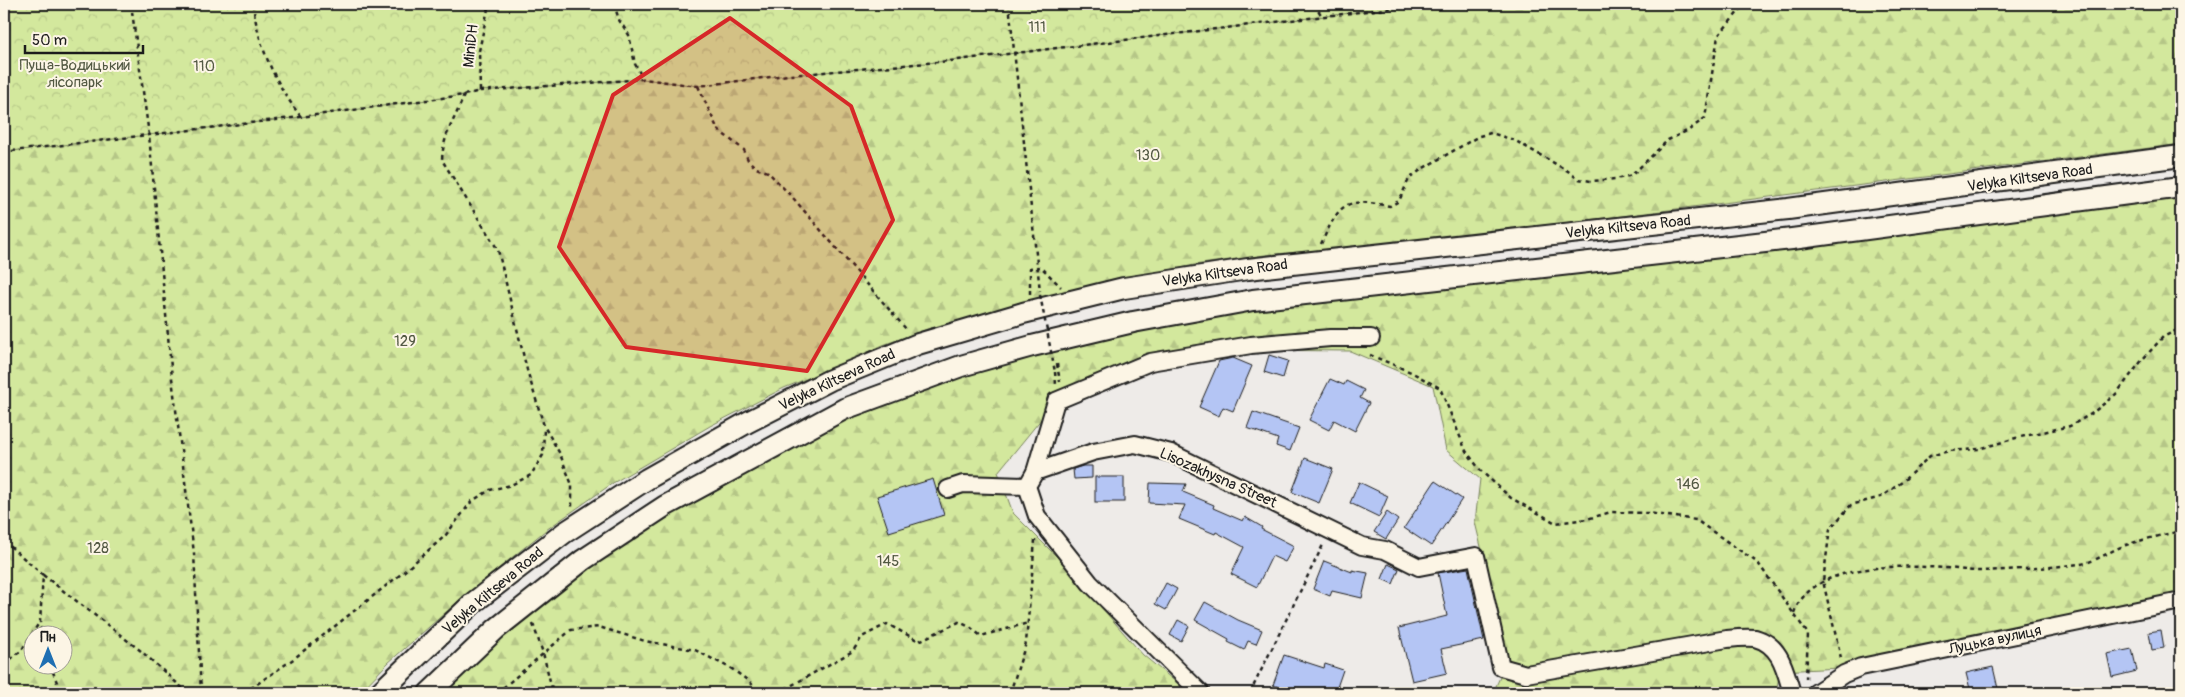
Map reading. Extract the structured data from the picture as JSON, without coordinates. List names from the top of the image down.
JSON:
{
  "streets": {
    "main road": ["Velyka Kiltseva Road"],
    "street": ["Lisozakhysna Street", "Луцька вулиця"],
    "path": ["MiniDH"]
  },
  "parks": [
    "111",
    "Пуща-Водицький лісопарк",
    "110",
    "130",
    "129",
    "146",
    "128",
    "145"
  ],
  "scale_bar": "50 m",
  "north": "top"
}
